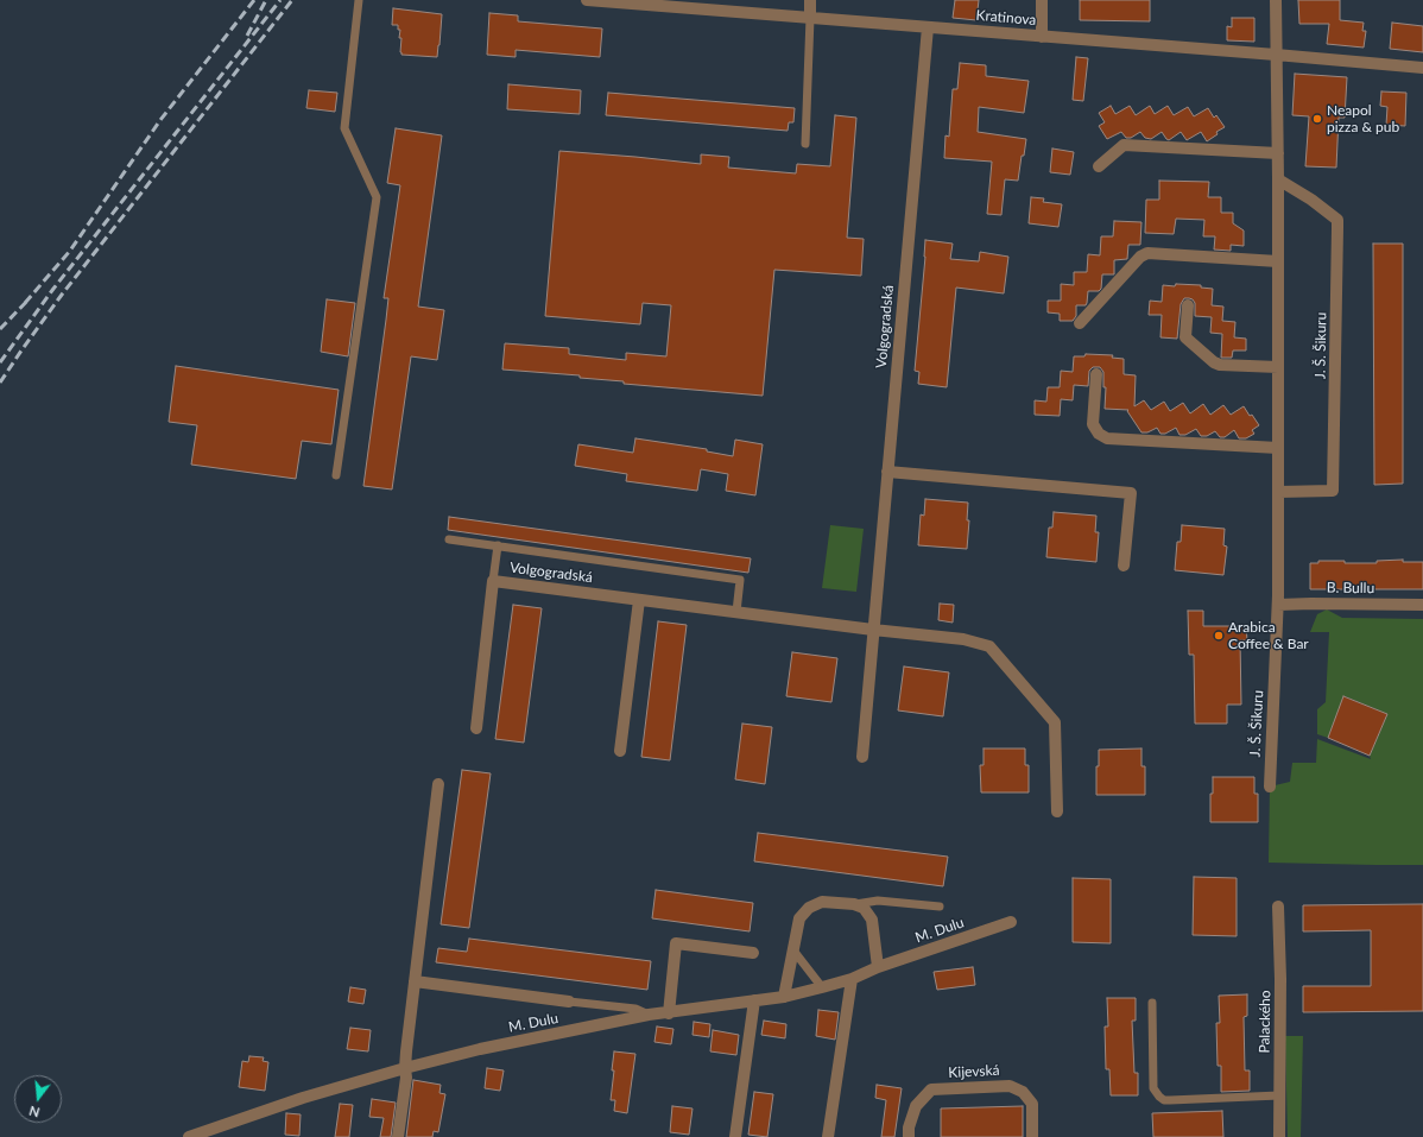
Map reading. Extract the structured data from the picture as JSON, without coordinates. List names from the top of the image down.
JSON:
{
  "streets": {
    "street": [
      "Kratinova",
      "Volgogradská",
      "J. Š. Šikuru",
      "B. Bullu",
      "M. Dulu",
      "Palackého",
      "Kijevská"
    ]
  },
  "crossings": [
    ["Kratinova", "Volgogradská"],
    ["Kratinova", "J. Š. Šikuru"],
    ["J. Š. Šikuru", "B. Bullu"]
  ],
  "places": ["Neapol pizza & pub", "Arabica Coffee & Bar"],
  "north": "bottom"
}
